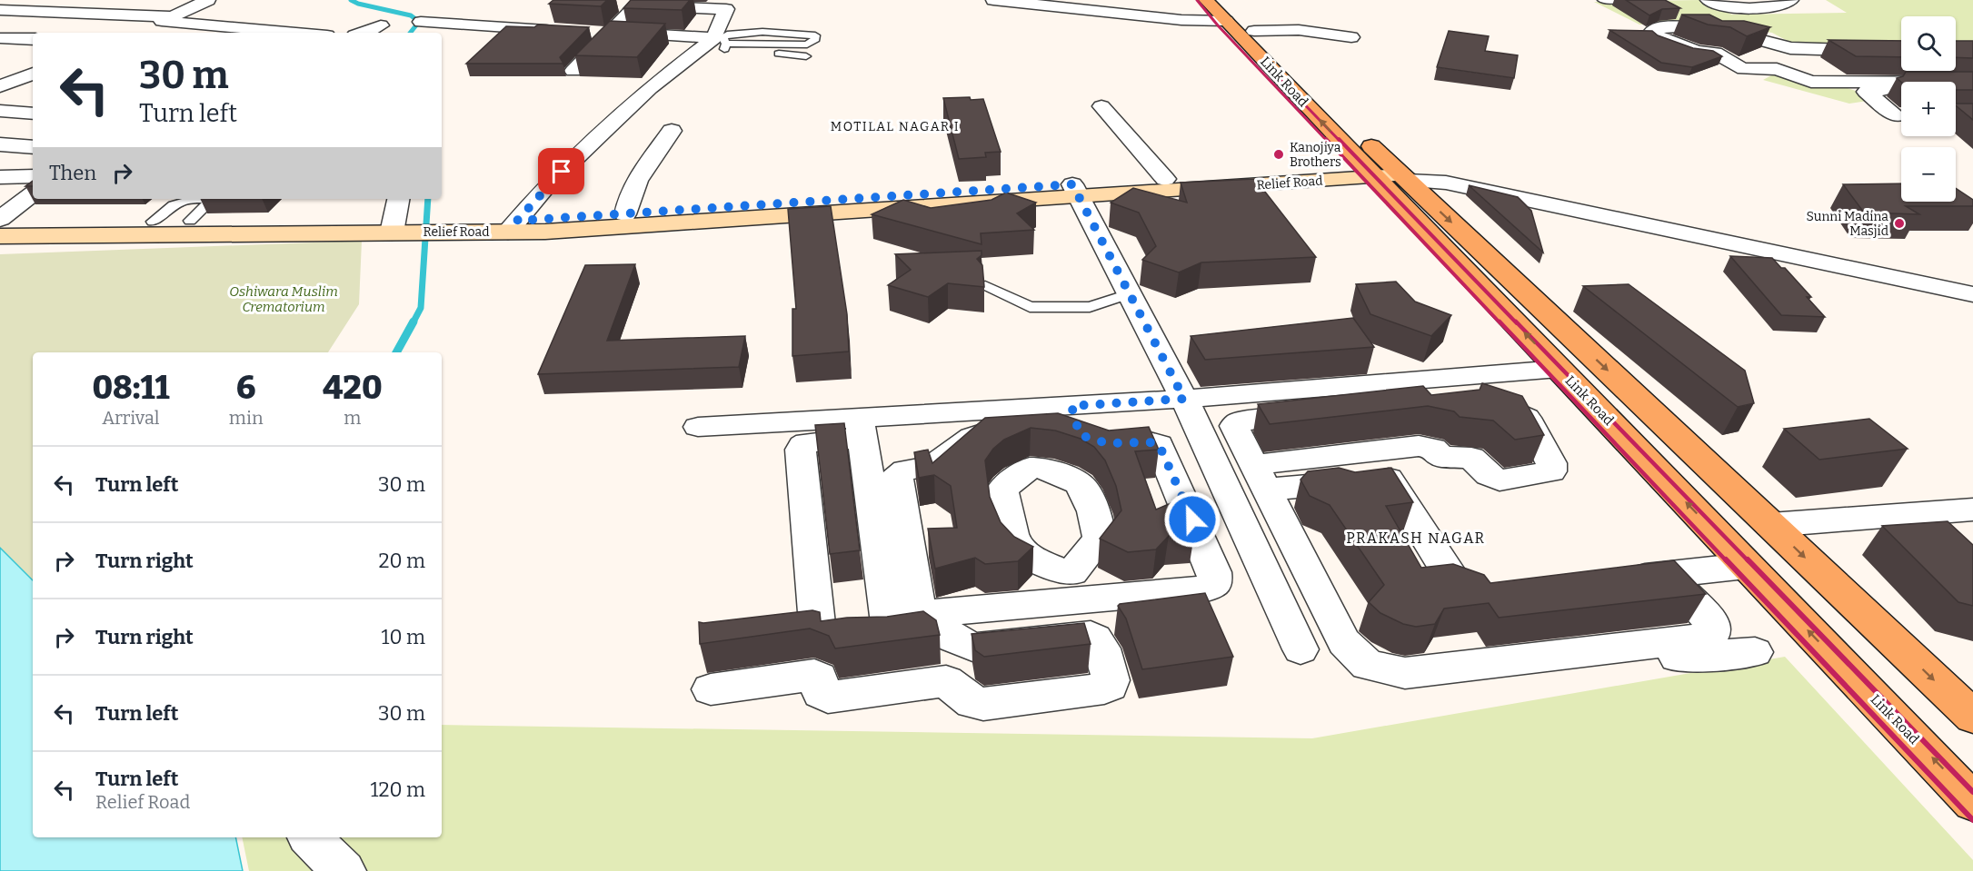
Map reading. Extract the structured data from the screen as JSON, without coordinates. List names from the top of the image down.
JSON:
{
  "streets": {
    "main road": ["Link Road"],
    "street": ["Relief Road"]
  },
  "crossings": [
    ["Link Road", "Relief Road"]
  ],
  "districts": ["MOTILAL NAGAR I", "PRAKASH NAGAR"],
  "parks": ["Oshiwara Muslim Crematorium"],
  "places": ["Kanojiya Brothers", "Sunni Madina Masjid"],
  "page": {
    "map_buttons": ["+", "−"],
    "turn": ["30 m", "Turn left"],
    "then": "Then",
    "eta": [
      "08:11",
      "Arrival",
      "6",
      "min",
      "420",
      "m"
    ],
    "list": [
      {
        "name": "Turn left",
        "value": "30 m"
      },
      {
        "name": "Turn right",
        "value": "20 m"
      },
      {
        "name": "Turn right",
        "value": "10 m"
      },
      {
        "name": "Turn left",
        "value": "30 m"
      },
      {
        "name": "Turn left",
        "note": "Relief Road",
        "value": "120 m"
      }
    ]
  }
}
